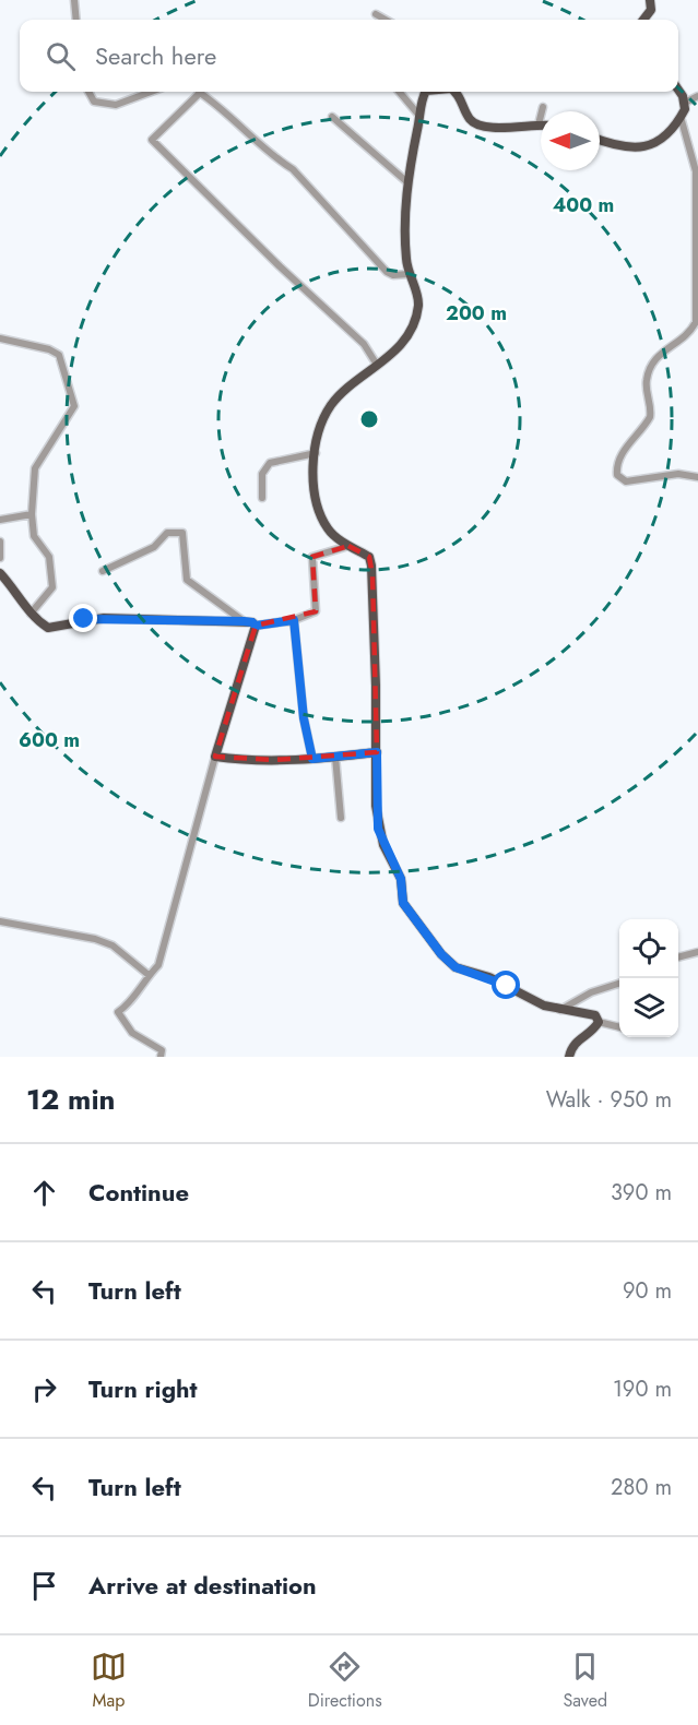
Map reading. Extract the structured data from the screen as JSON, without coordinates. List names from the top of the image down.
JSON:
{
  "north": "left",
  "page": {
    "search": "Search here",
    "heading": ["12 min", "Walk · 950 m"],
    "list": [
      ["Continue", "390 m"],
      ["Turn left", "90 m"],
      ["Turn right", "190 m"],
      ["Turn left", "280 m"],
      "Arrive at destination"
    ],
    "nav": ["Map", "Directions", "Saved"]
  },
  "rings": ["400 m", "200 m", "600 m"]
}
